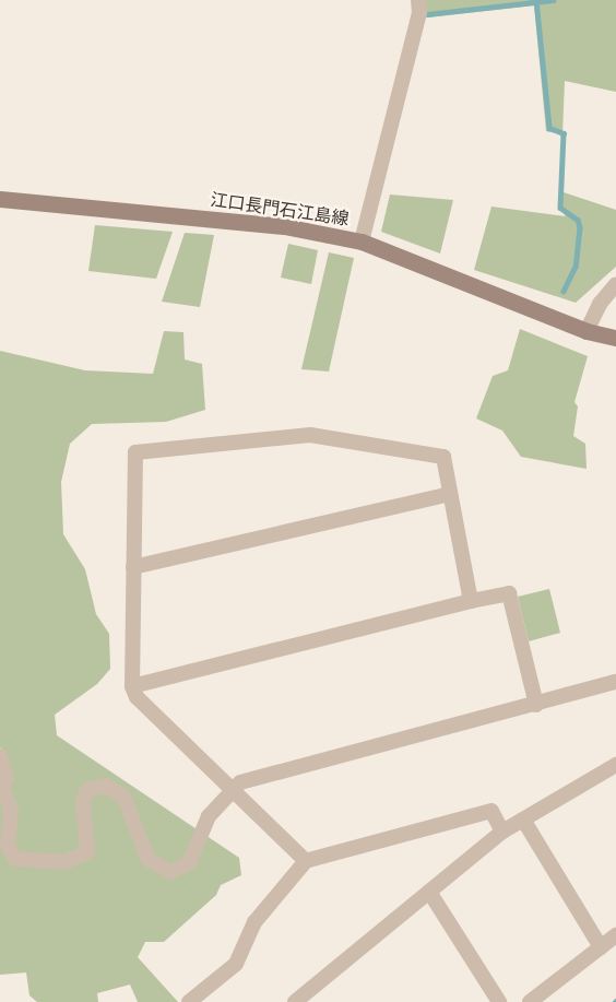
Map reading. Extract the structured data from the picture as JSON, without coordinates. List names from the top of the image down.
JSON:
{
  "streets": {
    "main road": ["江口長門石江島線"]
  }
}
